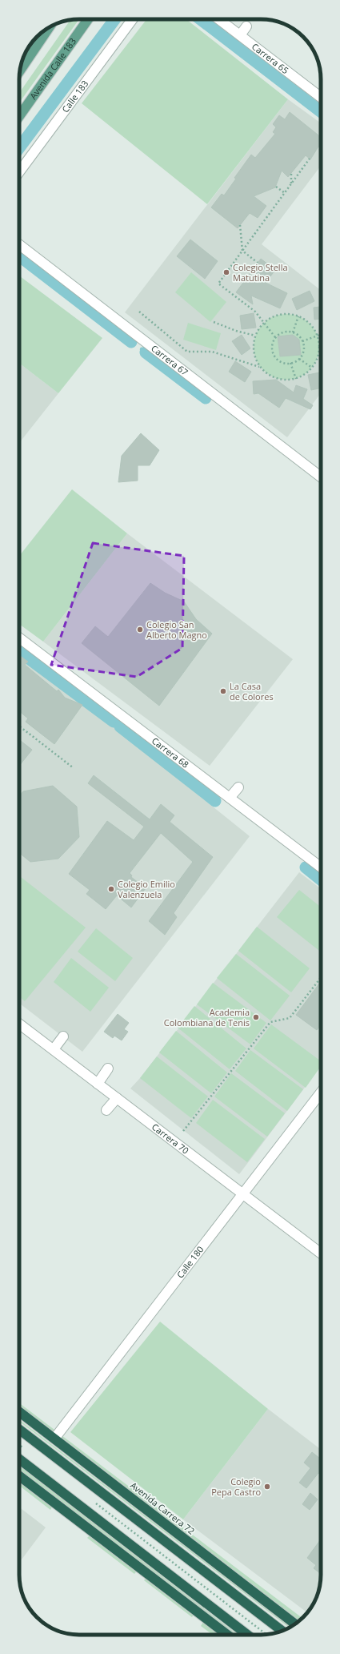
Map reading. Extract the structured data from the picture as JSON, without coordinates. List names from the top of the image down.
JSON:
{
  "streets": {
    "highway": ["Avenida Carrera 72"],
    "main road": ["Avenida Calle 183"],
    "street": [
      "Carrera 65",
      "Calle 183",
      "Carrera 67",
      "Carrera 68",
      "Carrera 70",
      "Calle 180"
    ]
  },
  "crossings": [
    ["Carrera 70", "Calle 180"],
    ["Calle 180", "Avenida Carrera 72"]
  ],
  "places": [
    "Colegio Stella Matutina",
    "Colegio San Alberto Magno",
    "La Casa de Colores",
    "Colegio Emilio Valenzuela",
    "Academia Colombiana de Tenis",
    "Colegio Pepa Castro"
  ]
}
